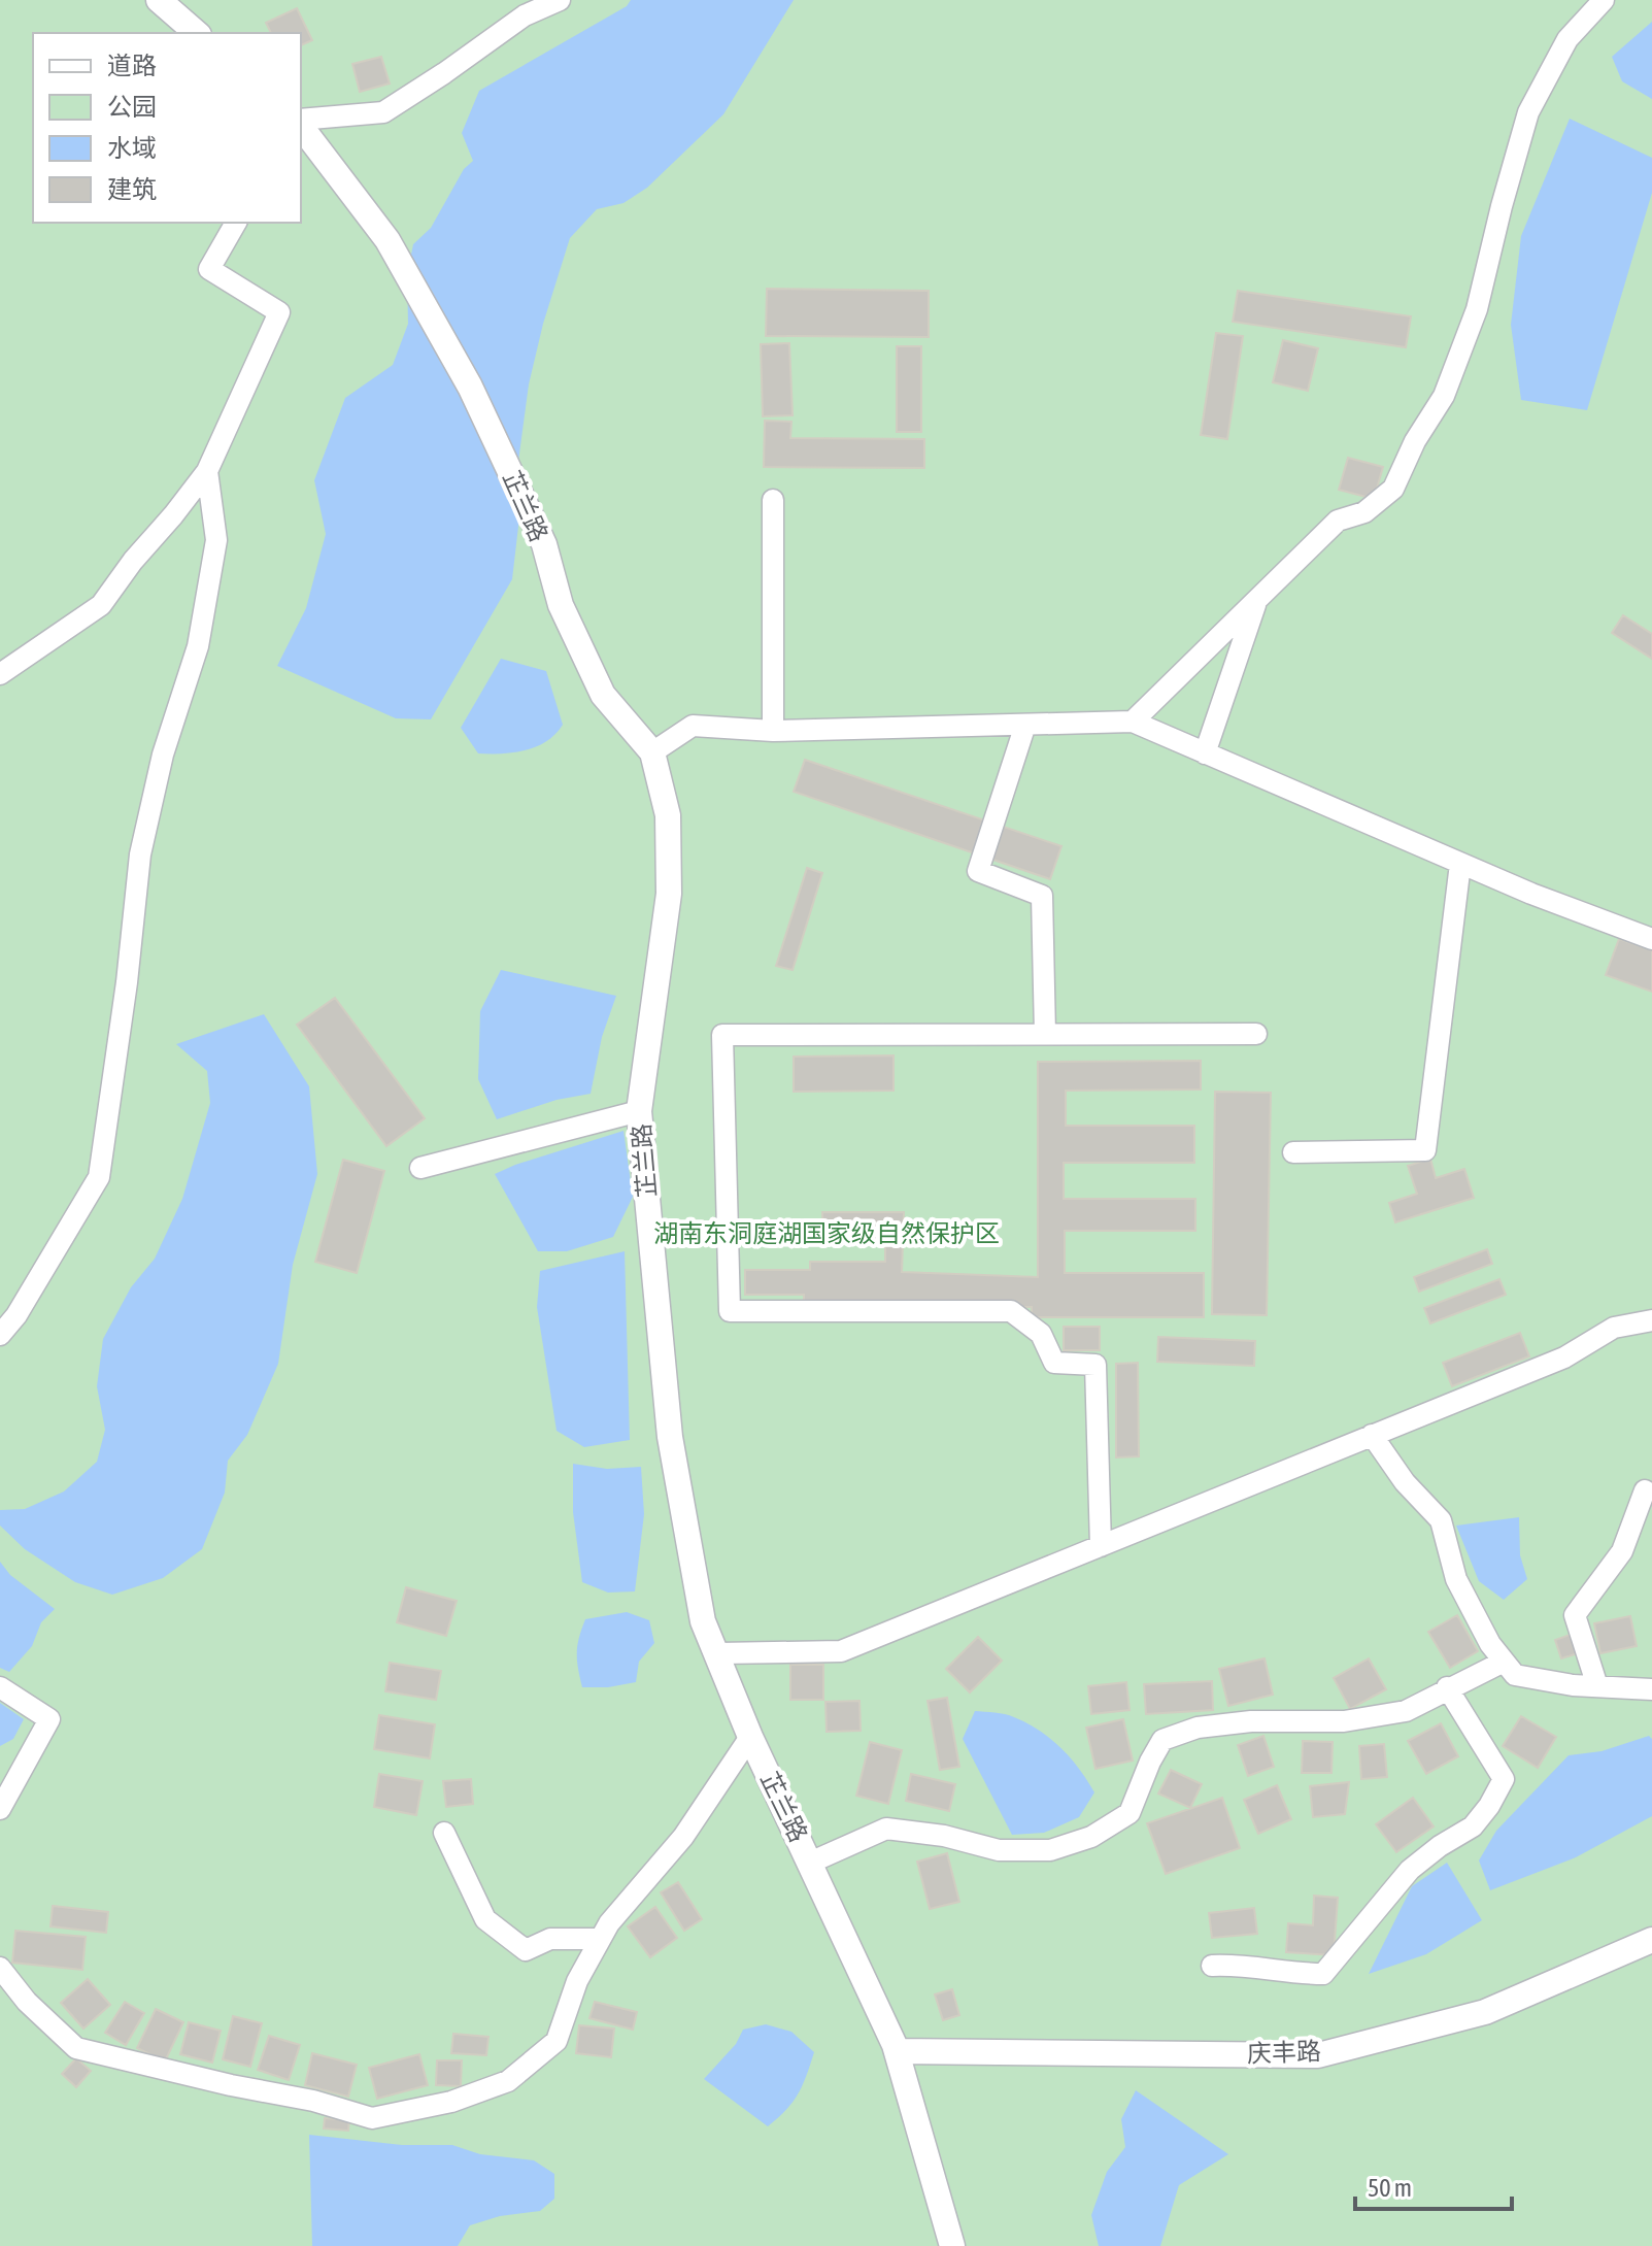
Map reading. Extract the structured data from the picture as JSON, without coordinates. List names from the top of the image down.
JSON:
{
  "streets": {
    "street": ["芷兰路", "庆丰路"]
  },
  "crossings": [
    ["芷兰路", "庆丰路"]
  ],
  "parks": ["湖南东洞庭湖国家级自然保护区"],
  "legend": [
    "道路",
    "公园",
    "水域",
    "建筑"
  ],
  "scale_bar": "50 m"
}
